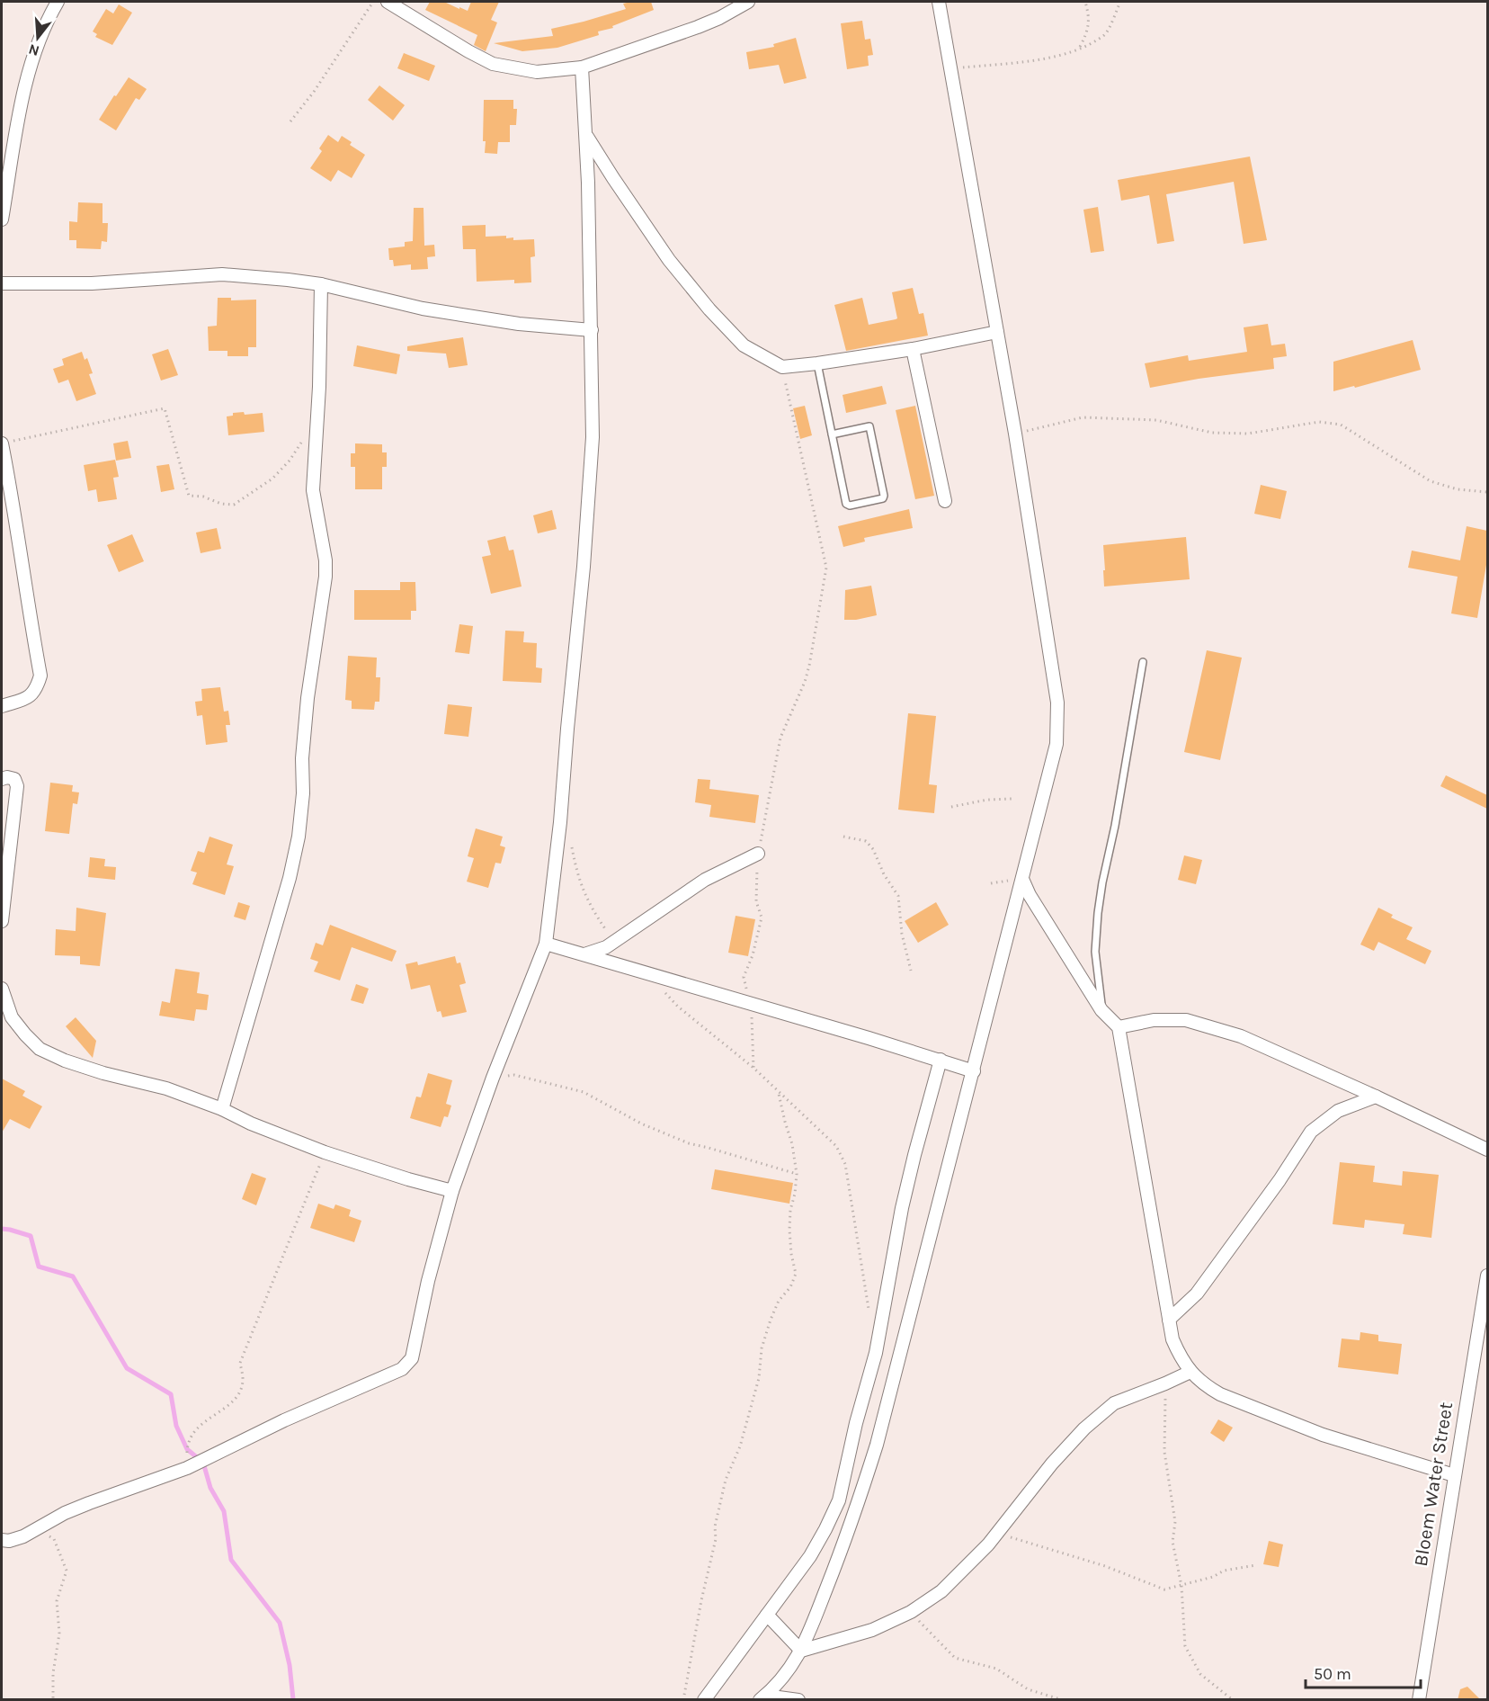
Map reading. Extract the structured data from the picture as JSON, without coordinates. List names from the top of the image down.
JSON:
{
  "streets": {
    "street": ["Bloem Water Street"]
  },
  "scale_bar": "50 m",
  "north": "bottom"
}
